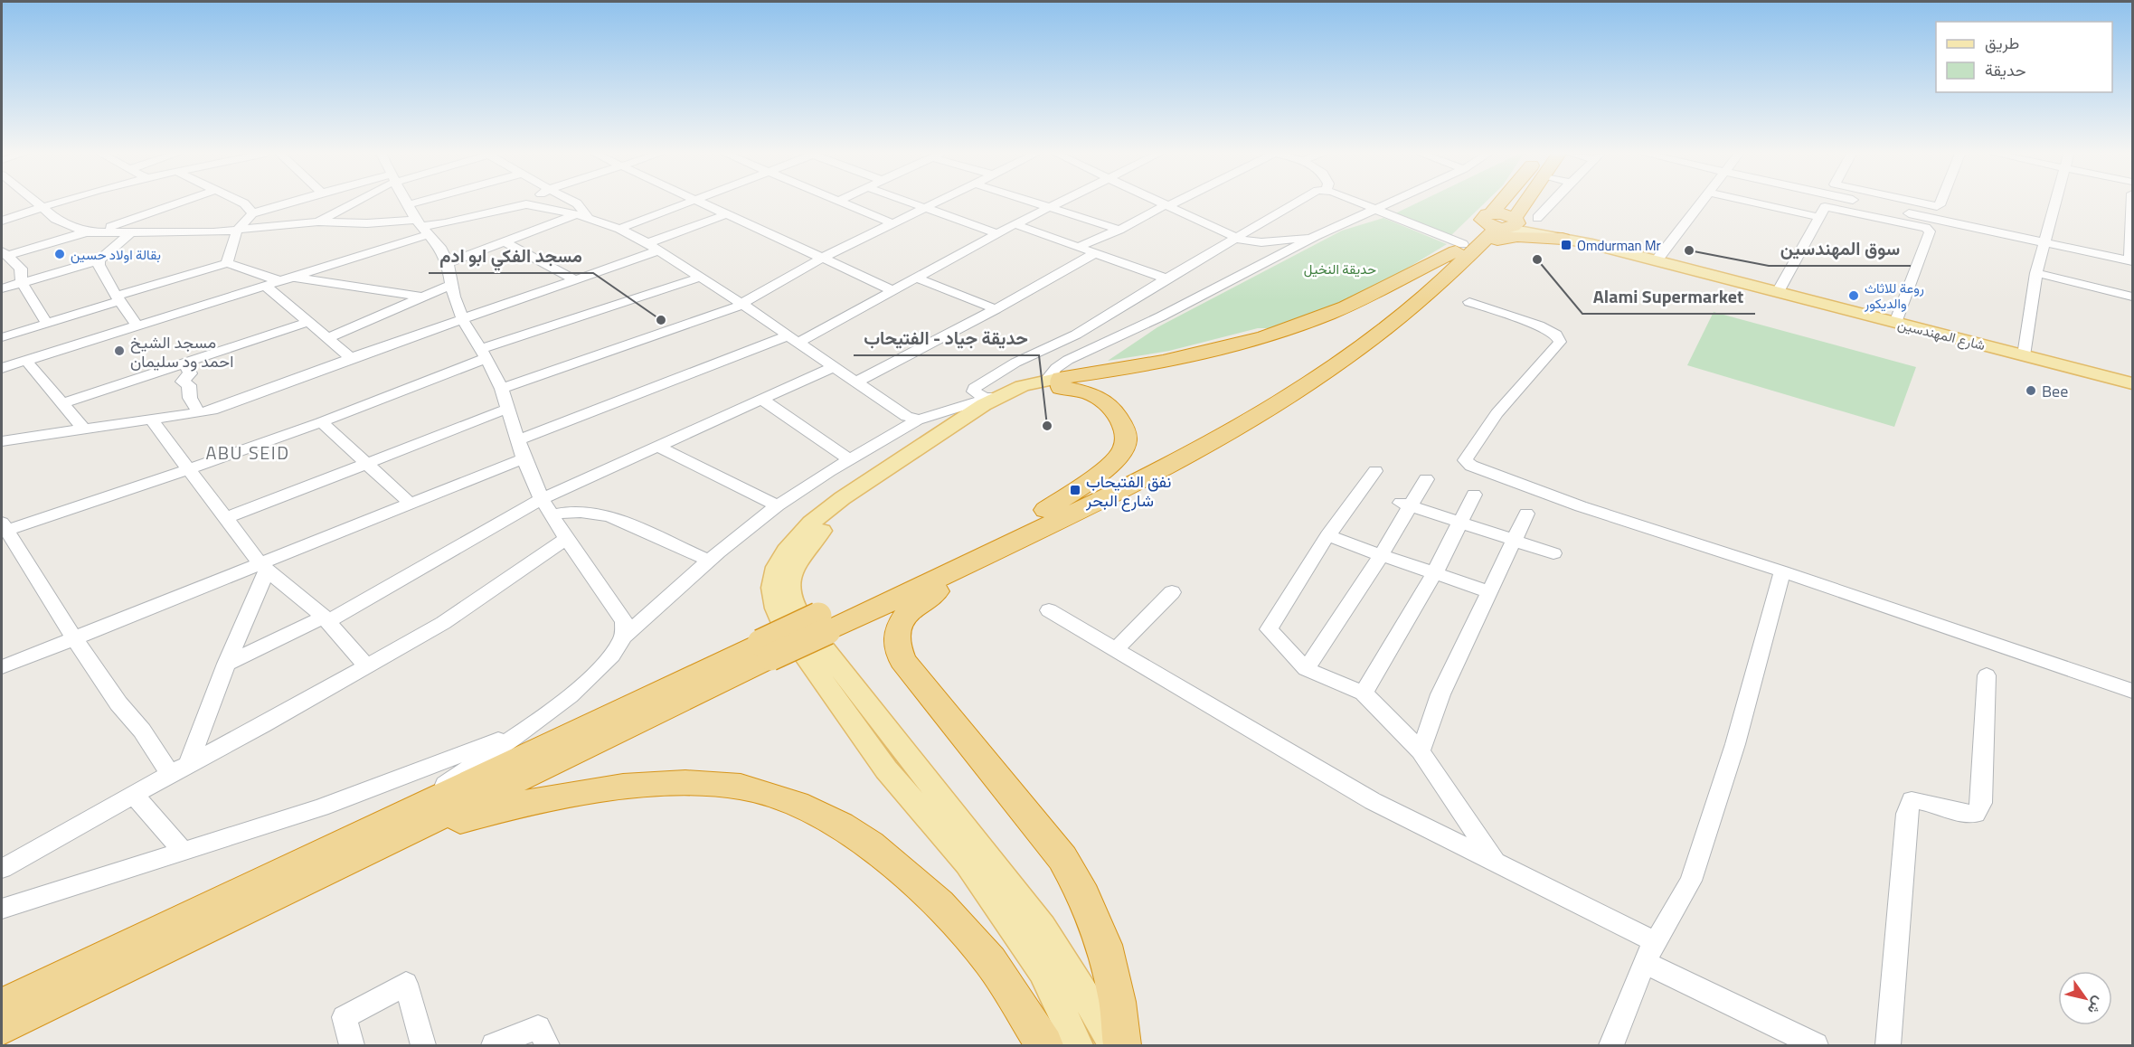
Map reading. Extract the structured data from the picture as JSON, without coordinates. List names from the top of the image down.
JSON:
{
  "streets": {
    "main road": ["شارع المهندسين"]
  },
  "districts": ["ABU SEID"],
  "parks": ["حديقة النخيل"],
  "places": {
    "transit": ["Omdurman Mr", "نفق الفتيحاب شارع البحر"],
    "other": [
      "سوق المهندسين",
      "بقالة اولاد حسين",
      "Alami Supermarket",
      "روعة للاثاث والديكور",
      "مسجد الفكي ابو ادم",
      "مسجد الشيخ احمد ود سليمان",
      "Bee",
      "حديقة جياد - الفتيحاب"
    ]
  },
  "legend": ["طريق", "حديقة"],
  "north": "bottom right"
}
